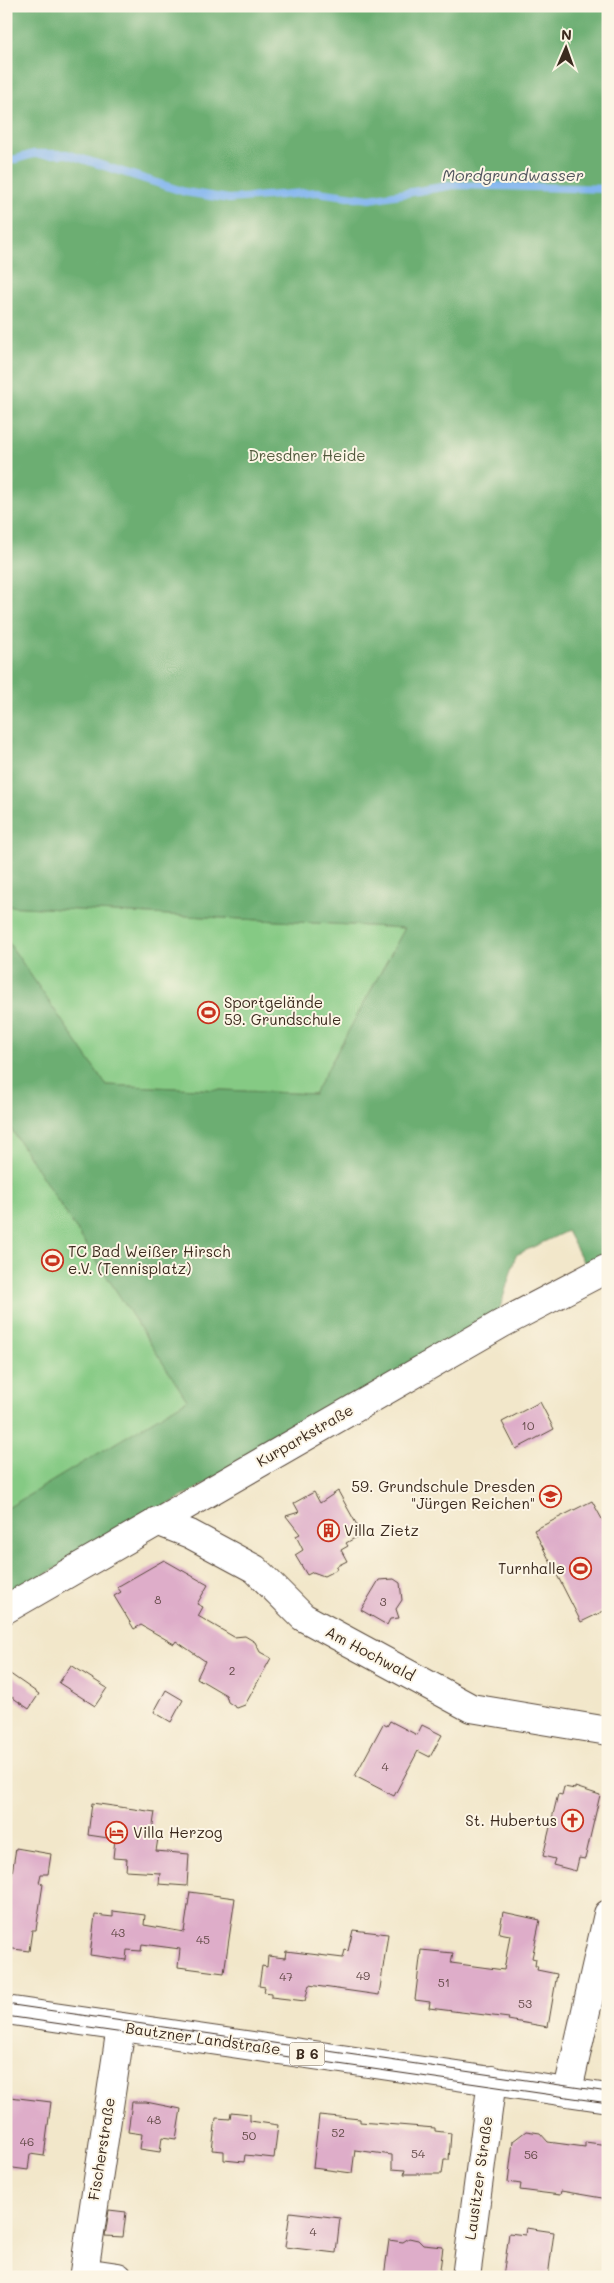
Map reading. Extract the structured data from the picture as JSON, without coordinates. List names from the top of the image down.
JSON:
{
  "streets": {
    "street": [
      "Kurparkstraße",
      "Am Hochwald",
      "Bautzner Landstraße",
      "B 6",
      "Fischerstraße",
      "Lausitzer Straße"
    ]
  },
  "crossings": [
    ["Kurparkstraße", "Am Hochwald"],
    ["Bautzner Landstraße", "Fischerstraße"],
    ["Bautzner Landstraße", "Lausitzer Straße"]
  ],
  "water": ["Mordgrundwasser"],
  "parks": ["Dresdner Heide"],
  "places": {
    "sports": ["Sportgelände 59. Grundschule", "TC Bad Weißer Hirsch e.V. (Tennisplatz)", "Turnhalle"],
    "school or university": ["59. Grundschule Dresden \"Jürgen Reichen\""],
    "building": ["Villa Zietz"],
    "church": ["St. Hubertus"],
    "hotel": ["Villa Herzog"]
  },
  "house_numbers": [
    "10",
    "8",
    "3",
    "2",
    "4",
    "43",
    "45",
    "49",
    "47",
    "51",
    "53",
    "48",
    "52",
    "50",
    "46",
    "54",
    "56",
    "4"
  ],
  "north": "top"
}
